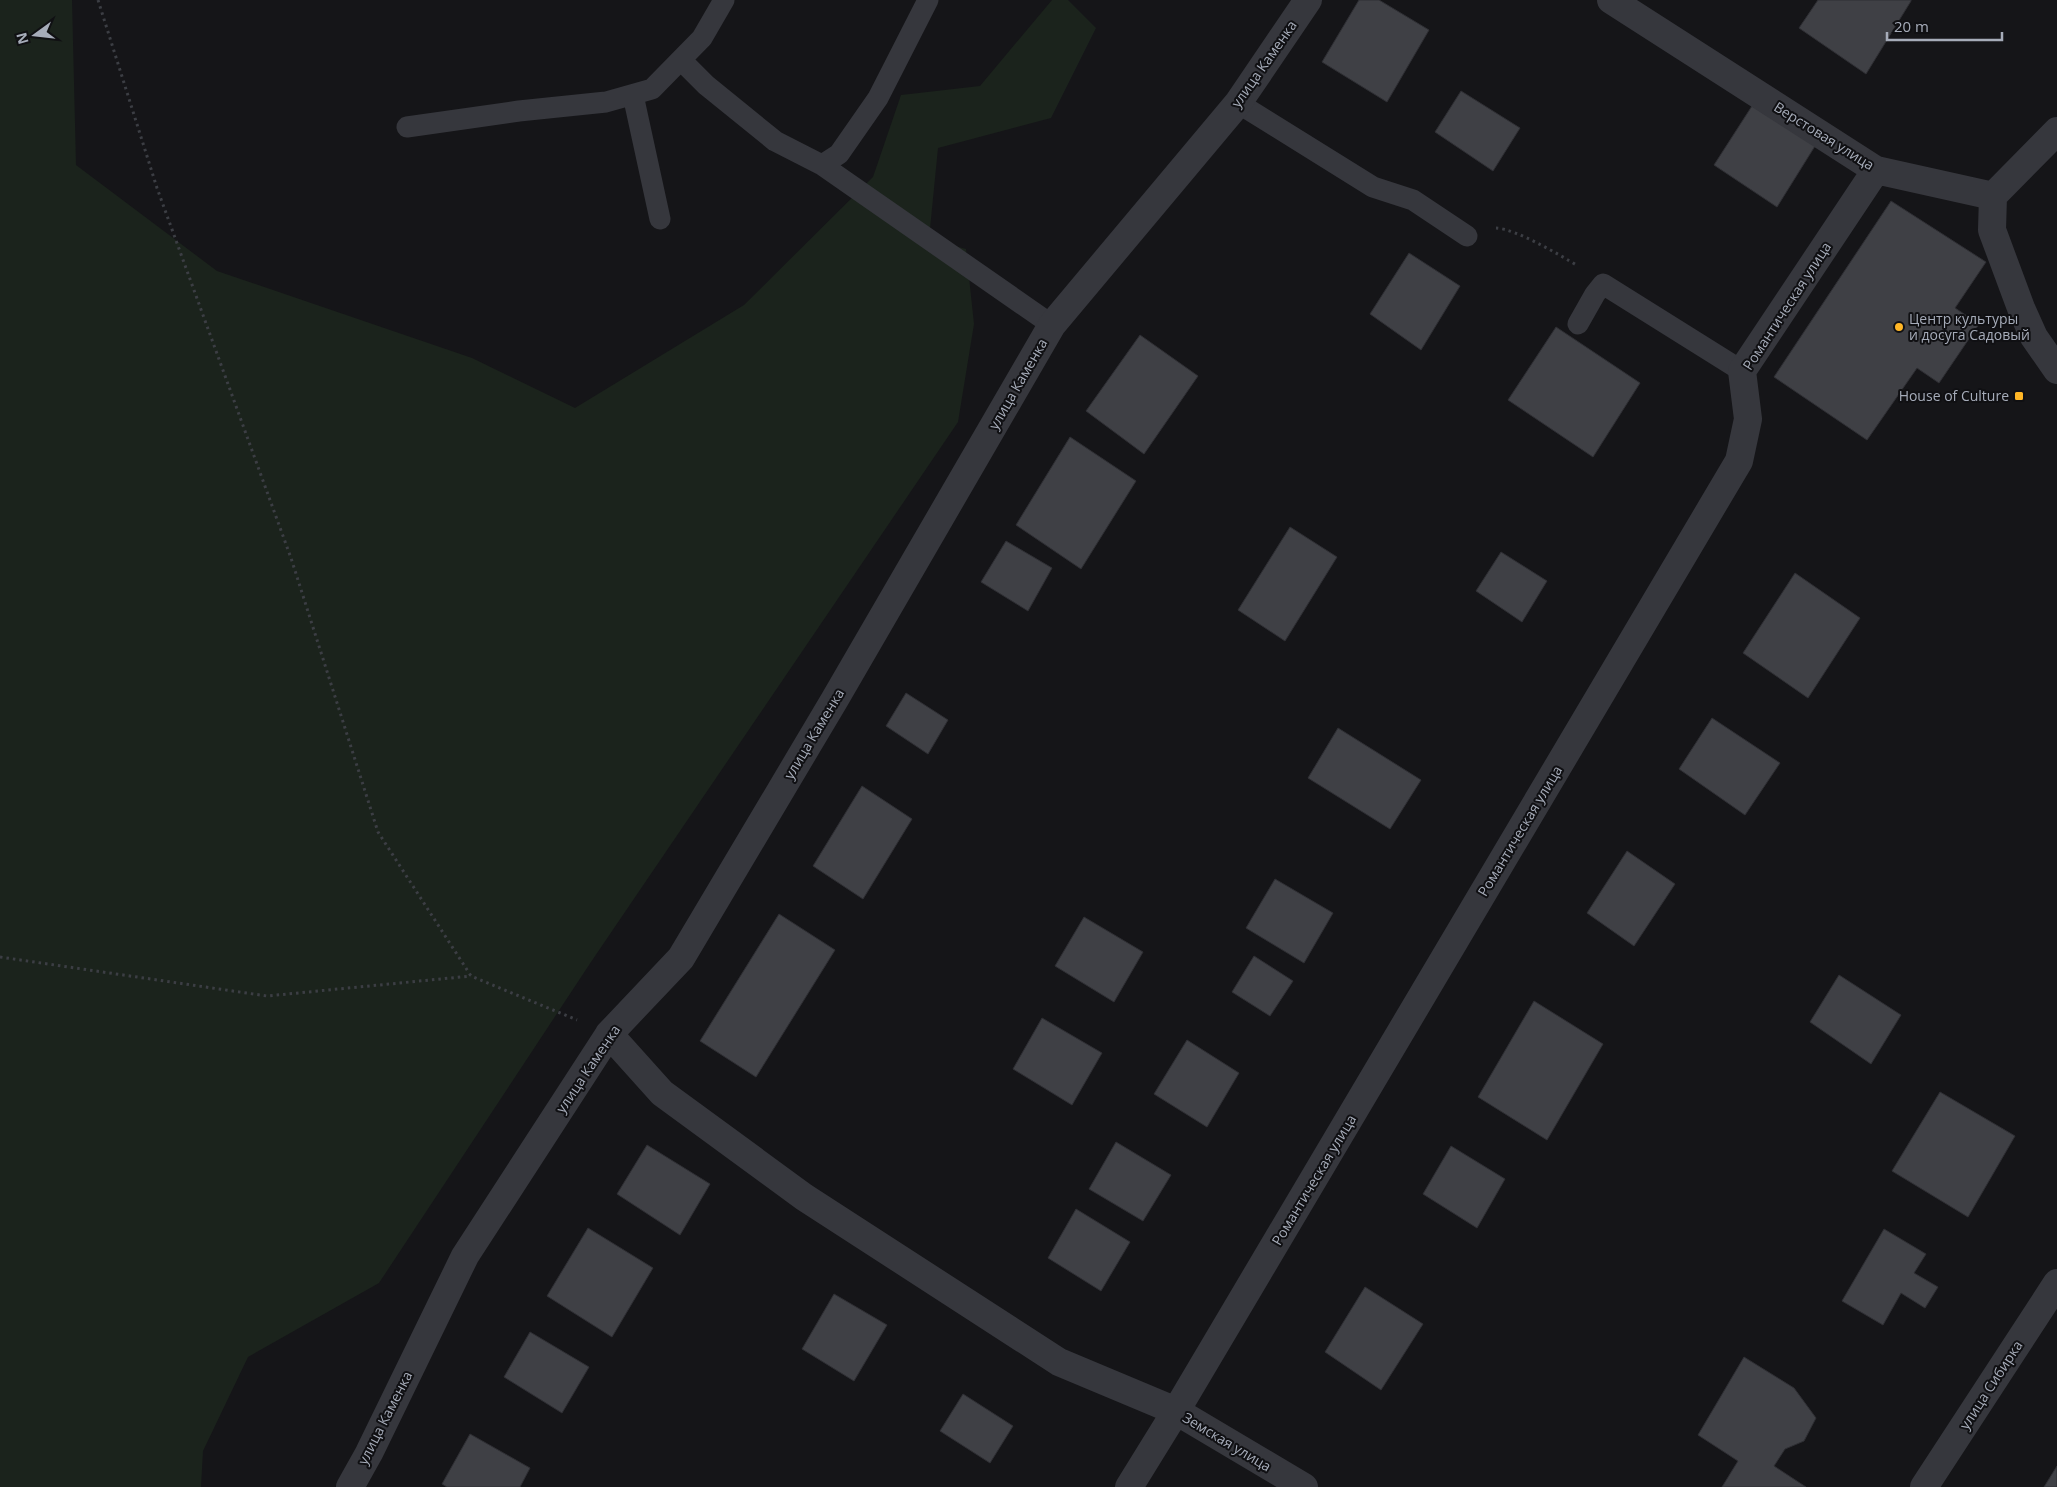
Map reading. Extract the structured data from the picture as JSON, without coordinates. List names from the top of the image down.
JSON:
{
  "streets": {
    "street": [
      "улица Каменка",
      "Верстовая улица",
      "Романтическая улица",
      "улица Сибирка",
      "Земская улица"
    ]
  },
  "crossings": [
    ["улица Каменка", "Земская улица"],
    ["Верстовая улица", "Романтическая улица"],
    ["Романтическая улица", "Земская улица"]
  ],
  "places": {
    "other": ["Центр культуры и досуга Садовый"],
    "transit": ["House of Culture"]
  },
  "scale_bar": "20 m",
  "north": "left"
}
